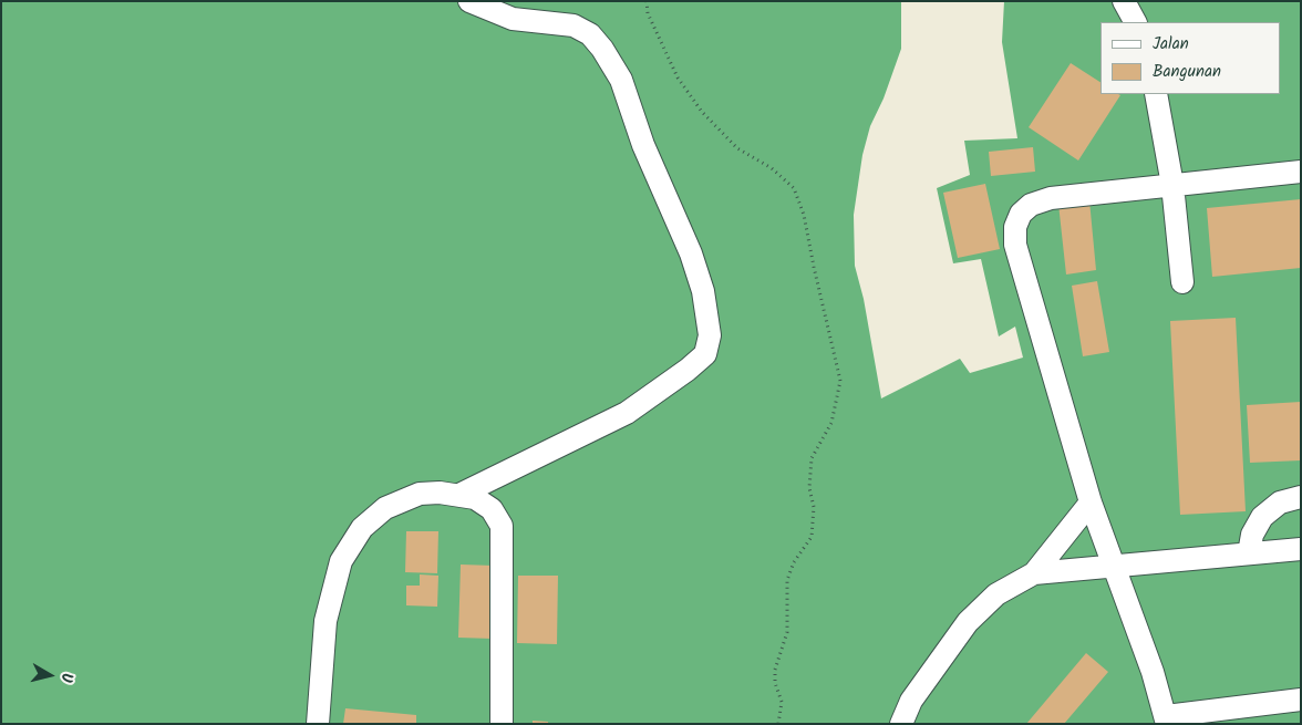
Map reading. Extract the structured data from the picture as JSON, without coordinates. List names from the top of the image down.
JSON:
{
  "legend": ["Jalan", "Bangunan"],
  "north": "right"
}
